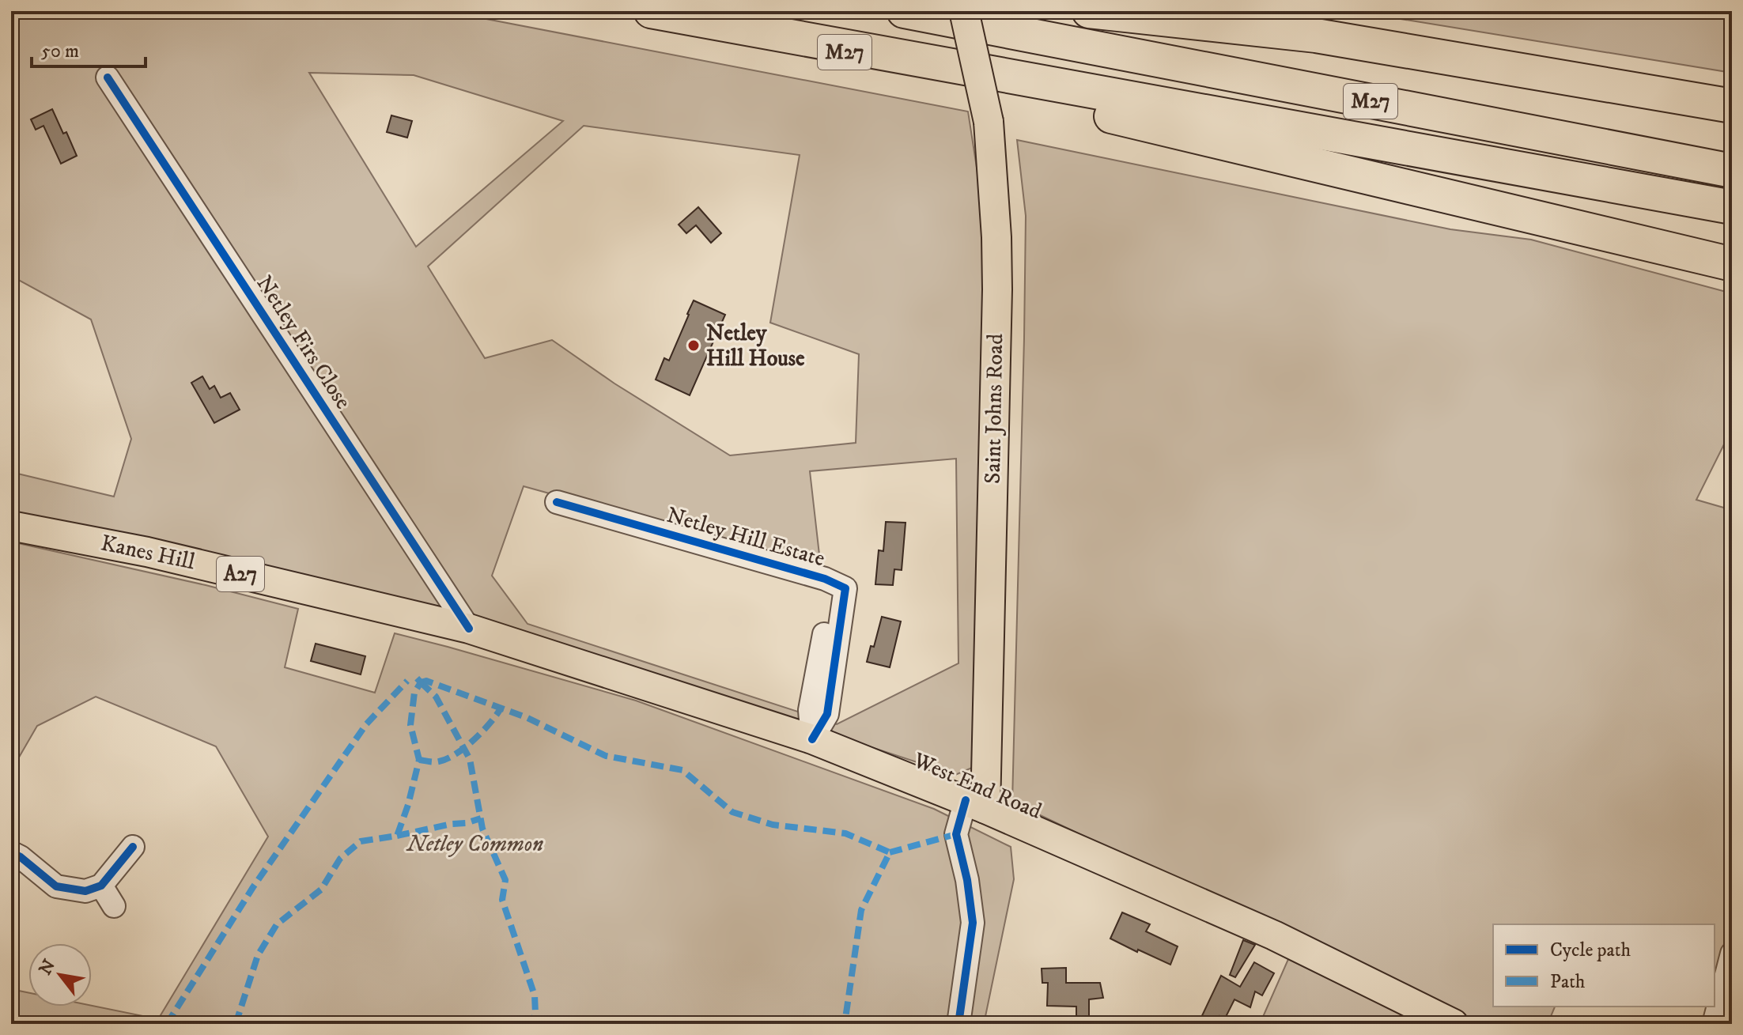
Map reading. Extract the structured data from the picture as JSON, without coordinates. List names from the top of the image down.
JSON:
{
  "streets": {
    "highway": ["M27"],
    "main road": [
      "Saint Johns Road",
      "Kanes Hill",
      "A27",
      "West End Road"
    ],
    "street": ["Netley Firs Close", "Netley Hill Estate"]
  },
  "crossings": [
    ["Netley Firs Close", "Kanes Hill"],
    ["Netley Firs Close", "West End Road"],
    ["Saint Johns Road", "West End Road"],
    ["Netley Hill Estate", "West End Road"],
    ["Kanes Hill", "West End Road"]
  ],
  "parks": ["Netley Common"],
  "places": ["Netley Hill House"],
  "legend": ["Cycle path", "Path"],
  "scale_bar": "50 m",
  "north": "top left"
}
